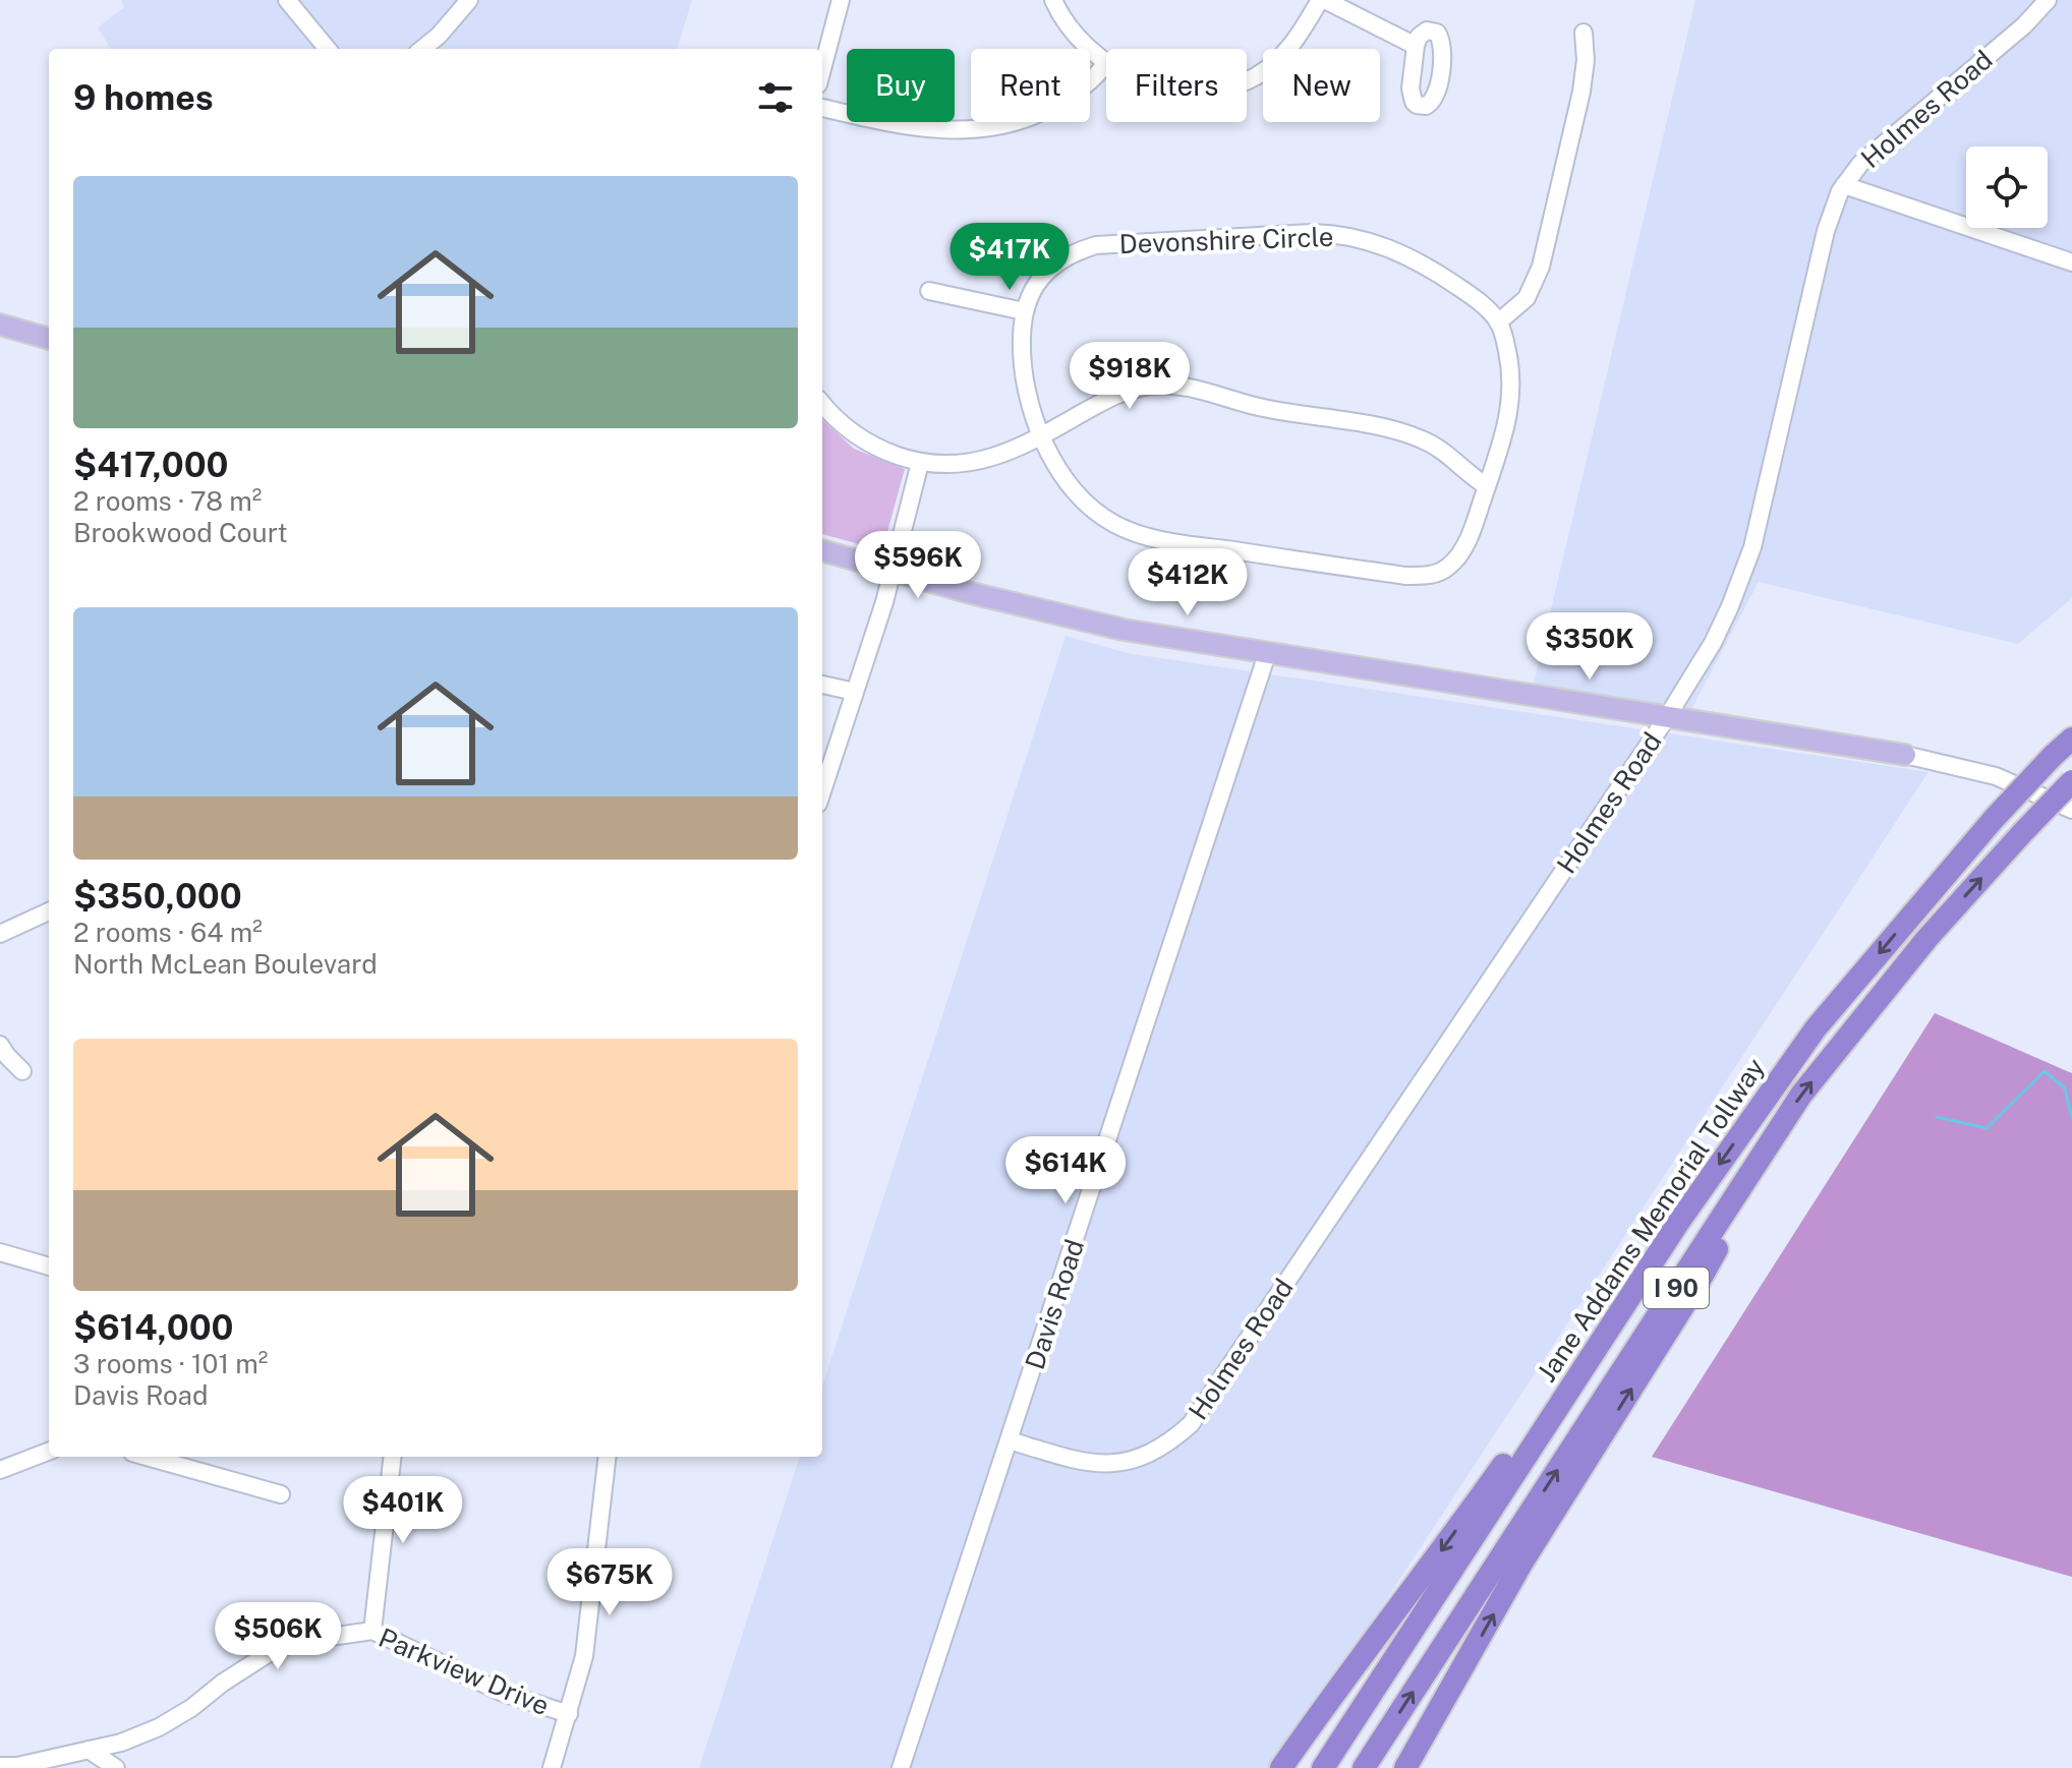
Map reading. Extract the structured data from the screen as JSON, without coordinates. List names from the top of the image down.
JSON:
{
  "streets": {
    "highway": ["Jane Addams Memorial Tollway", "I 90"],
    "street": [
      "Holmes Road",
      "Devonshire Circle",
      "Davis Road",
      "Parkview Drive"
    ]
  },
  "crossings": [
    ["Holmes Road", "Davis Road"]
  ],
  "page": {
    "chip": [
      "Buy",
      "Rent",
      "Filters",
      "New"
    ],
    "heading": "9 homes",
    "list": [
      {
        "name": "$417,000",
        "note": "2 rooms · 78 m² · Brookwood Court"
      },
      {
        "name": "$350,000",
        "note": "2 rooms · 64 m² · North McLean Boulevard"
      },
      {
        "name": "$614,000",
        "note": "3 rooms · 101 m² · Davis Road"
      }
    ],
    "price": [
      "$417K",
      "$918K",
      "$596K",
      "$412K",
      "$350K",
      "$614K",
      "$401K",
      "$675K",
      "$506K"
    ]
  }
}
